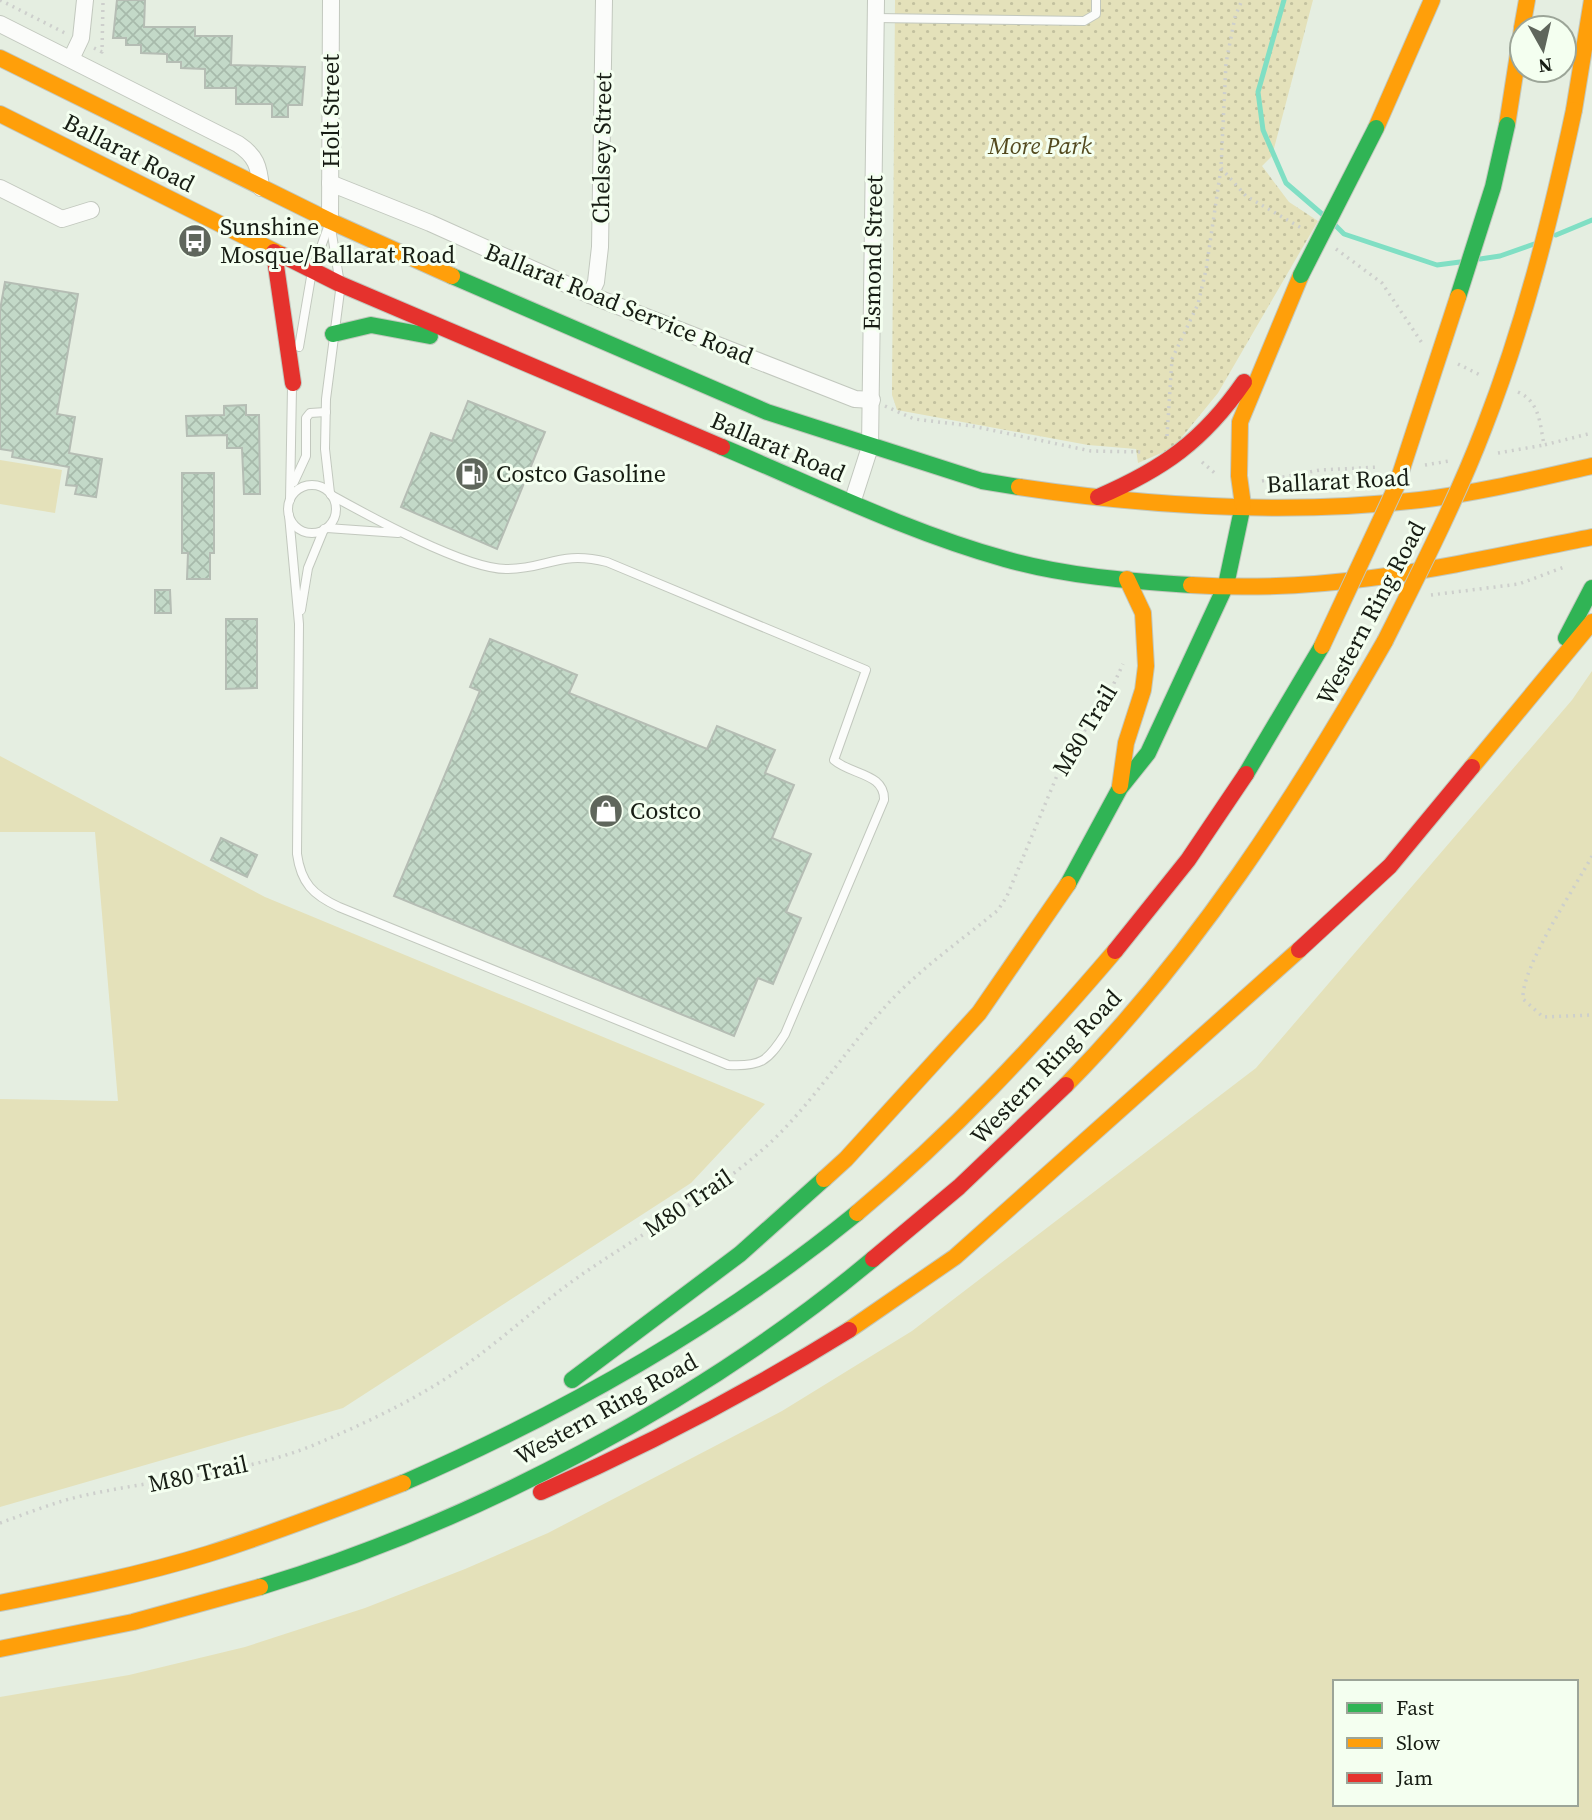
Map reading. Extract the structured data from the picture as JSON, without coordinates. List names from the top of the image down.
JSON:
{
  "streets": {
    "highway": ["Ballarat Road", "Western Ring Road"],
    "street": [
      "Holt Street",
      "Chelsey Street",
      "Esmond Street",
      "Ballarat Road Service Road"
    ],
    "path": ["M80 Trail"]
  },
  "crossings": [
    ["Holt Street", "Ballarat Road"],
    ["Holt Street", "Ballarat Road Service Road"],
    ["Chelsey Street", "Ballarat Road Service Road"],
    ["Ballarat Road", "Esmond Street"],
    ["Esmond Street", "Ballarat Road Service Road"]
  ],
  "parks": ["More Park"],
  "places": {
    "bus stop": ["Sunshine Mosque/Ballarat Road"],
    "fuel station": ["Costco Gasoline"],
    "shop": ["Costco"]
  },
  "legend": ["Fast", "Slow", "Jam"],
  "north": "bottom"
}
